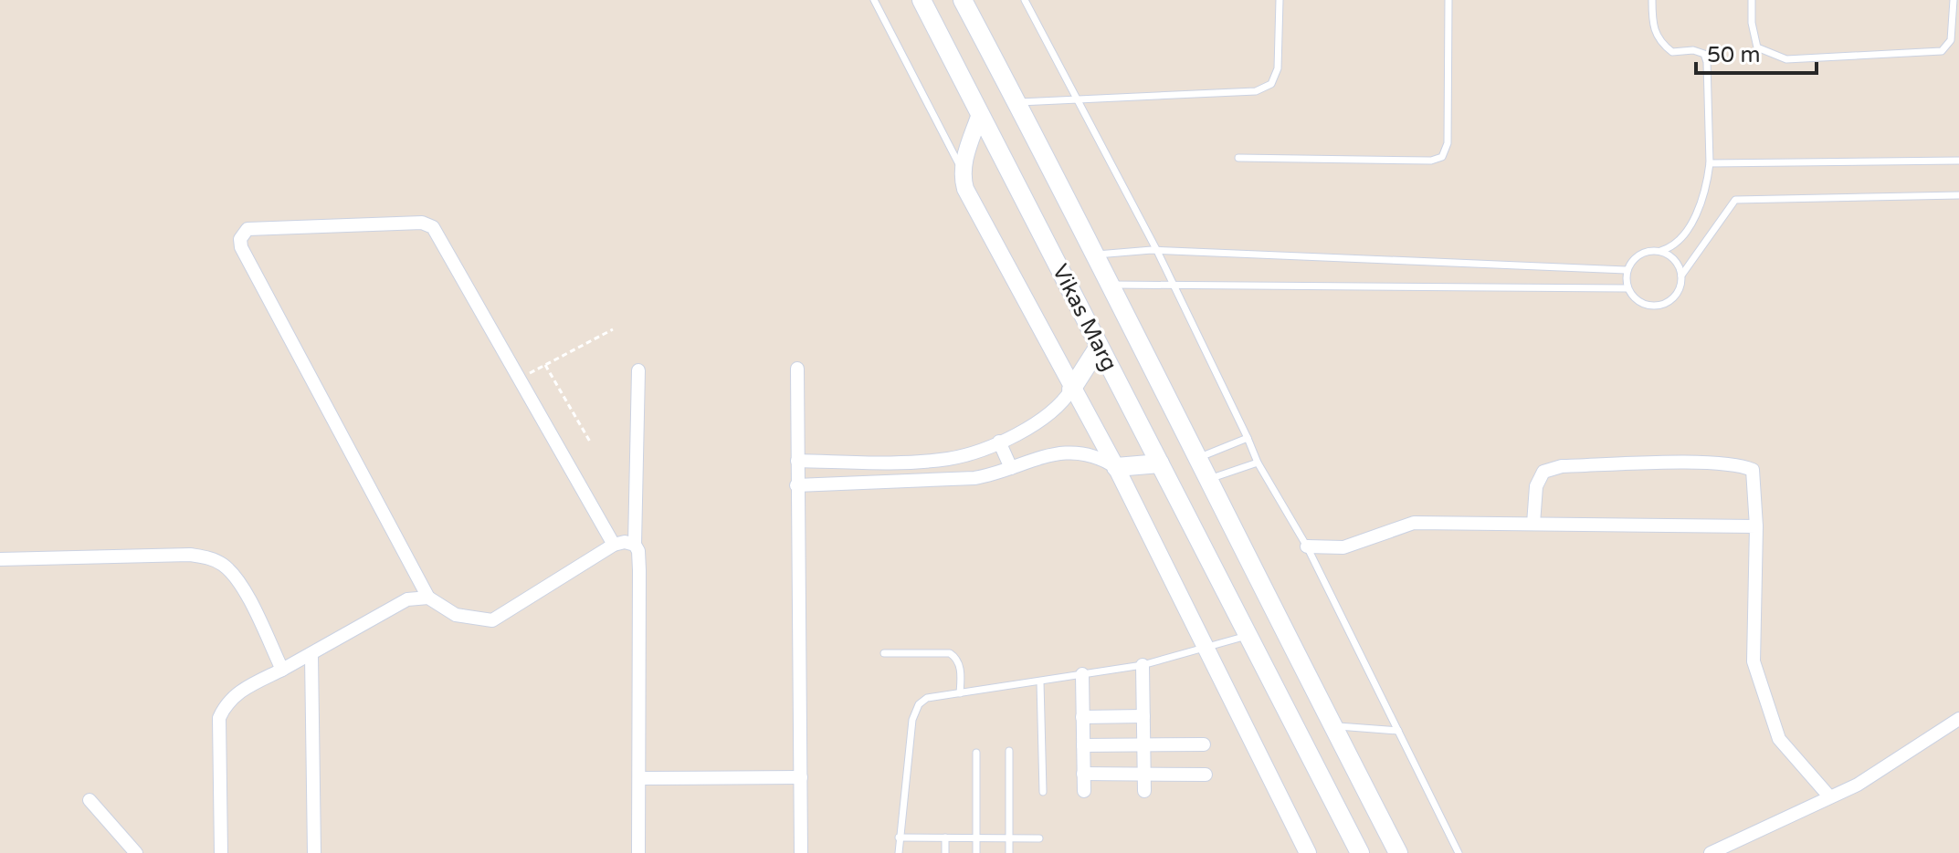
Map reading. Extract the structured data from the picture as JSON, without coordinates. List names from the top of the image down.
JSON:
{
  "streets": {
    "main road": ["Vikas Marg"]
  },
  "scale_bar": "50 m"
}
